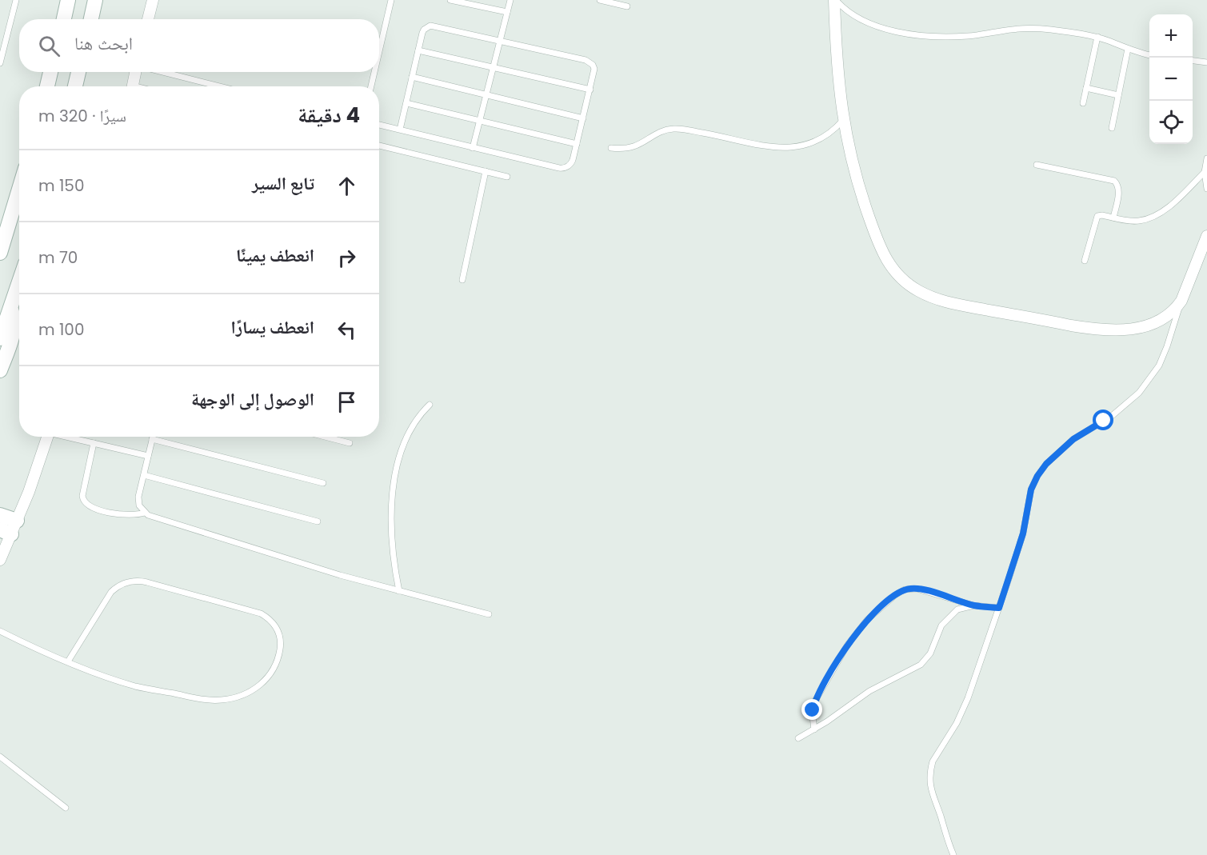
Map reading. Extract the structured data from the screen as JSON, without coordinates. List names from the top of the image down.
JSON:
{
  "page": {
    "map_buttons": ["+", "−"],
    "search": "ابحث هنا",
    "heading": ["4 دقيقة", "سيرًا · 320 m"],
    "list": [
      ["تابع السير", "150 m"],
      ["انعطف يمينًا", "70 m"],
      ["انعطف يسارًا", "100 m"],
      "الوصول إلى الوجهة"
    ]
  }
}
